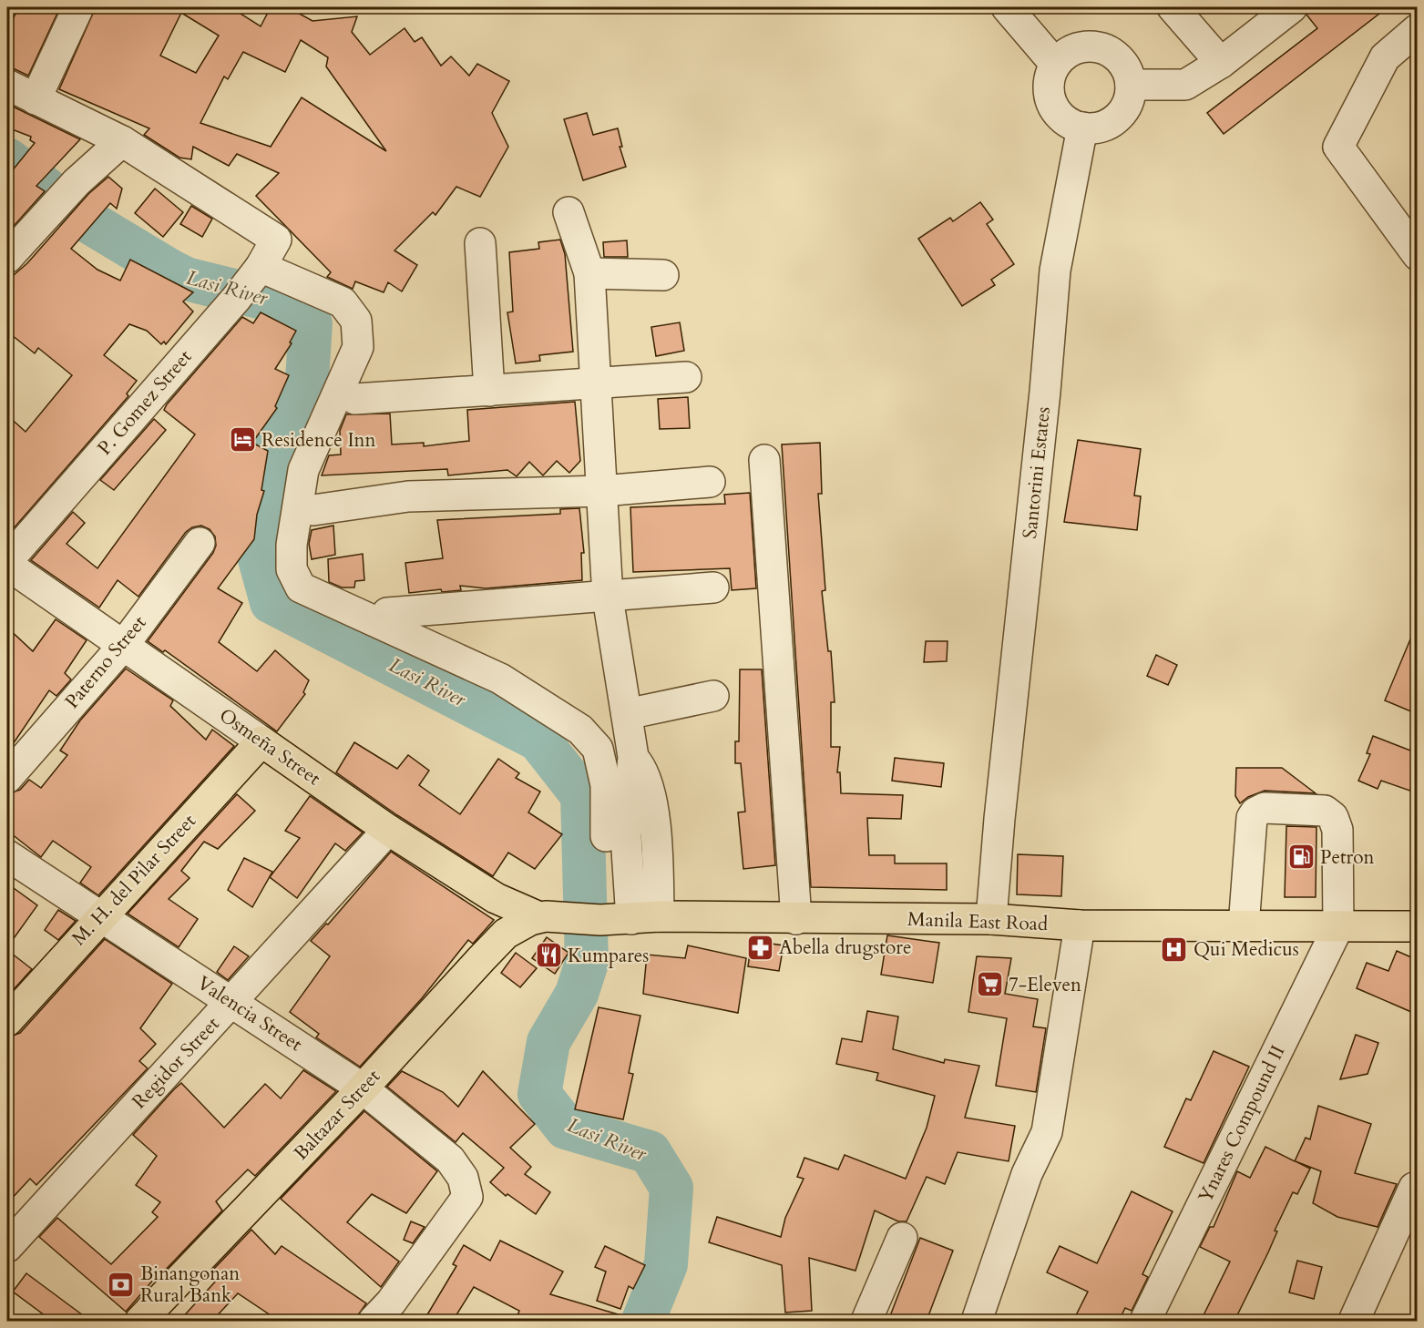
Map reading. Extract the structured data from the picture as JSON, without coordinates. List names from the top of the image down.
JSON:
{
  "streets": {
    "main road": [
      "Osmeña Street",
      "M. H. del Pilar Street",
      "Manila East Road",
      "Baltazar Street"
    ],
    "street": [
      "P. Gomez Street",
      "Santorini Estates",
      "Paterno Street",
      "Valencia Street",
      "Regidor Street",
      "Ynares Compound II"
    ]
  },
  "crossings": [
    ["P. Gomez Street", "Osmeña Street"],
    ["Santorini Estates", "Manila East Road"],
    ["Paterno Street", "Osmeña Street"],
    ["Osmeña Street", "M. H. del Pilar Street"],
    ["Osmeña Street", "Manila East Road"],
    ["Osmeña Street", "Regidor Street"],
    ["Osmeña Street", "Baltazar Street"],
    ["M. H. del Pilar Street", "Valencia Street"],
    ["Manila East Road", "Baltazar Street"],
    ["Manila East Road", "Ynares Compound II"],
    ["Valencia Street", "Regidor Street"],
    ["Valencia Street", "Baltazar Street"]
  ],
  "water": ["Lasi River"],
  "places": {
    "hotel": ["Residence Inn"],
    "fuel station": ["Petron"],
    "pharmacy": ["Abella drugstore"],
    "hospital": ["Qui Medicus"],
    "restaurant": ["Kumpares"],
    "supermarket": ["7-Eleven"],
    "bank": ["Binangonan Rural Bank"]
  }
}
